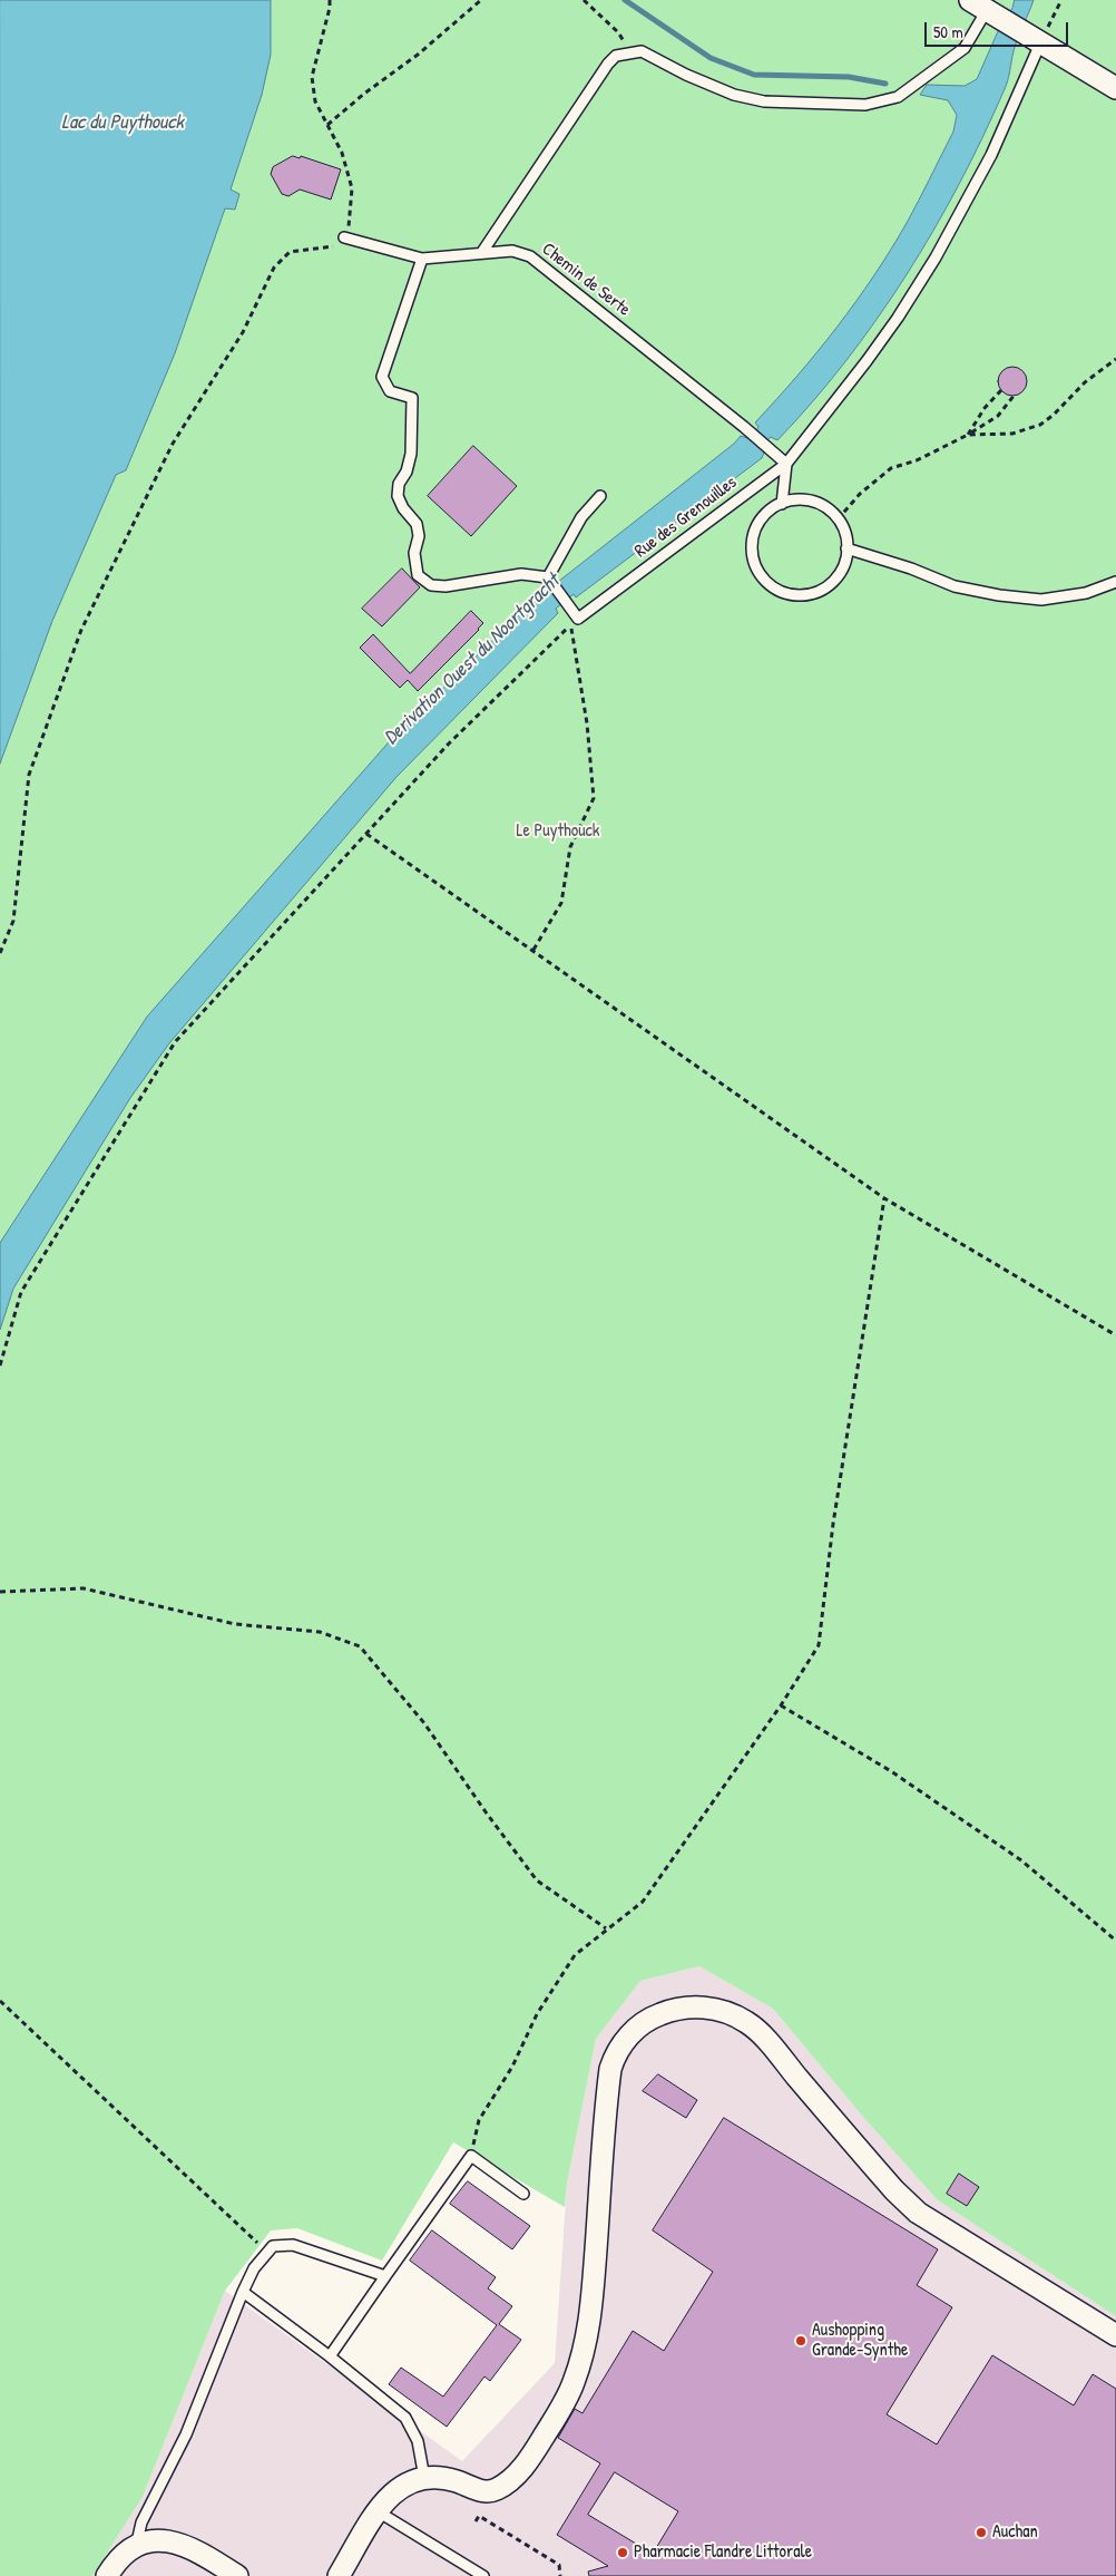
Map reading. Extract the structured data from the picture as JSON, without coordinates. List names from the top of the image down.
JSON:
{
  "streets": {
    "lane": ["Chemin de Serte", "Rue des Grenouilles"]
  },
  "crossings": [
    ["Chemin de Serte", "Rue des Grenouilles"]
  ],
  "water": ["Lac du Puythouck", "Derivation Ouest du Noortgracht"],
  "parks": ["Le Puythouck"],
  "places": ["Aushopping Grande-Synthe", "Auchan", "Pharmacie Flandre Littorale"],
  "scale_bar": "50 m"
}
